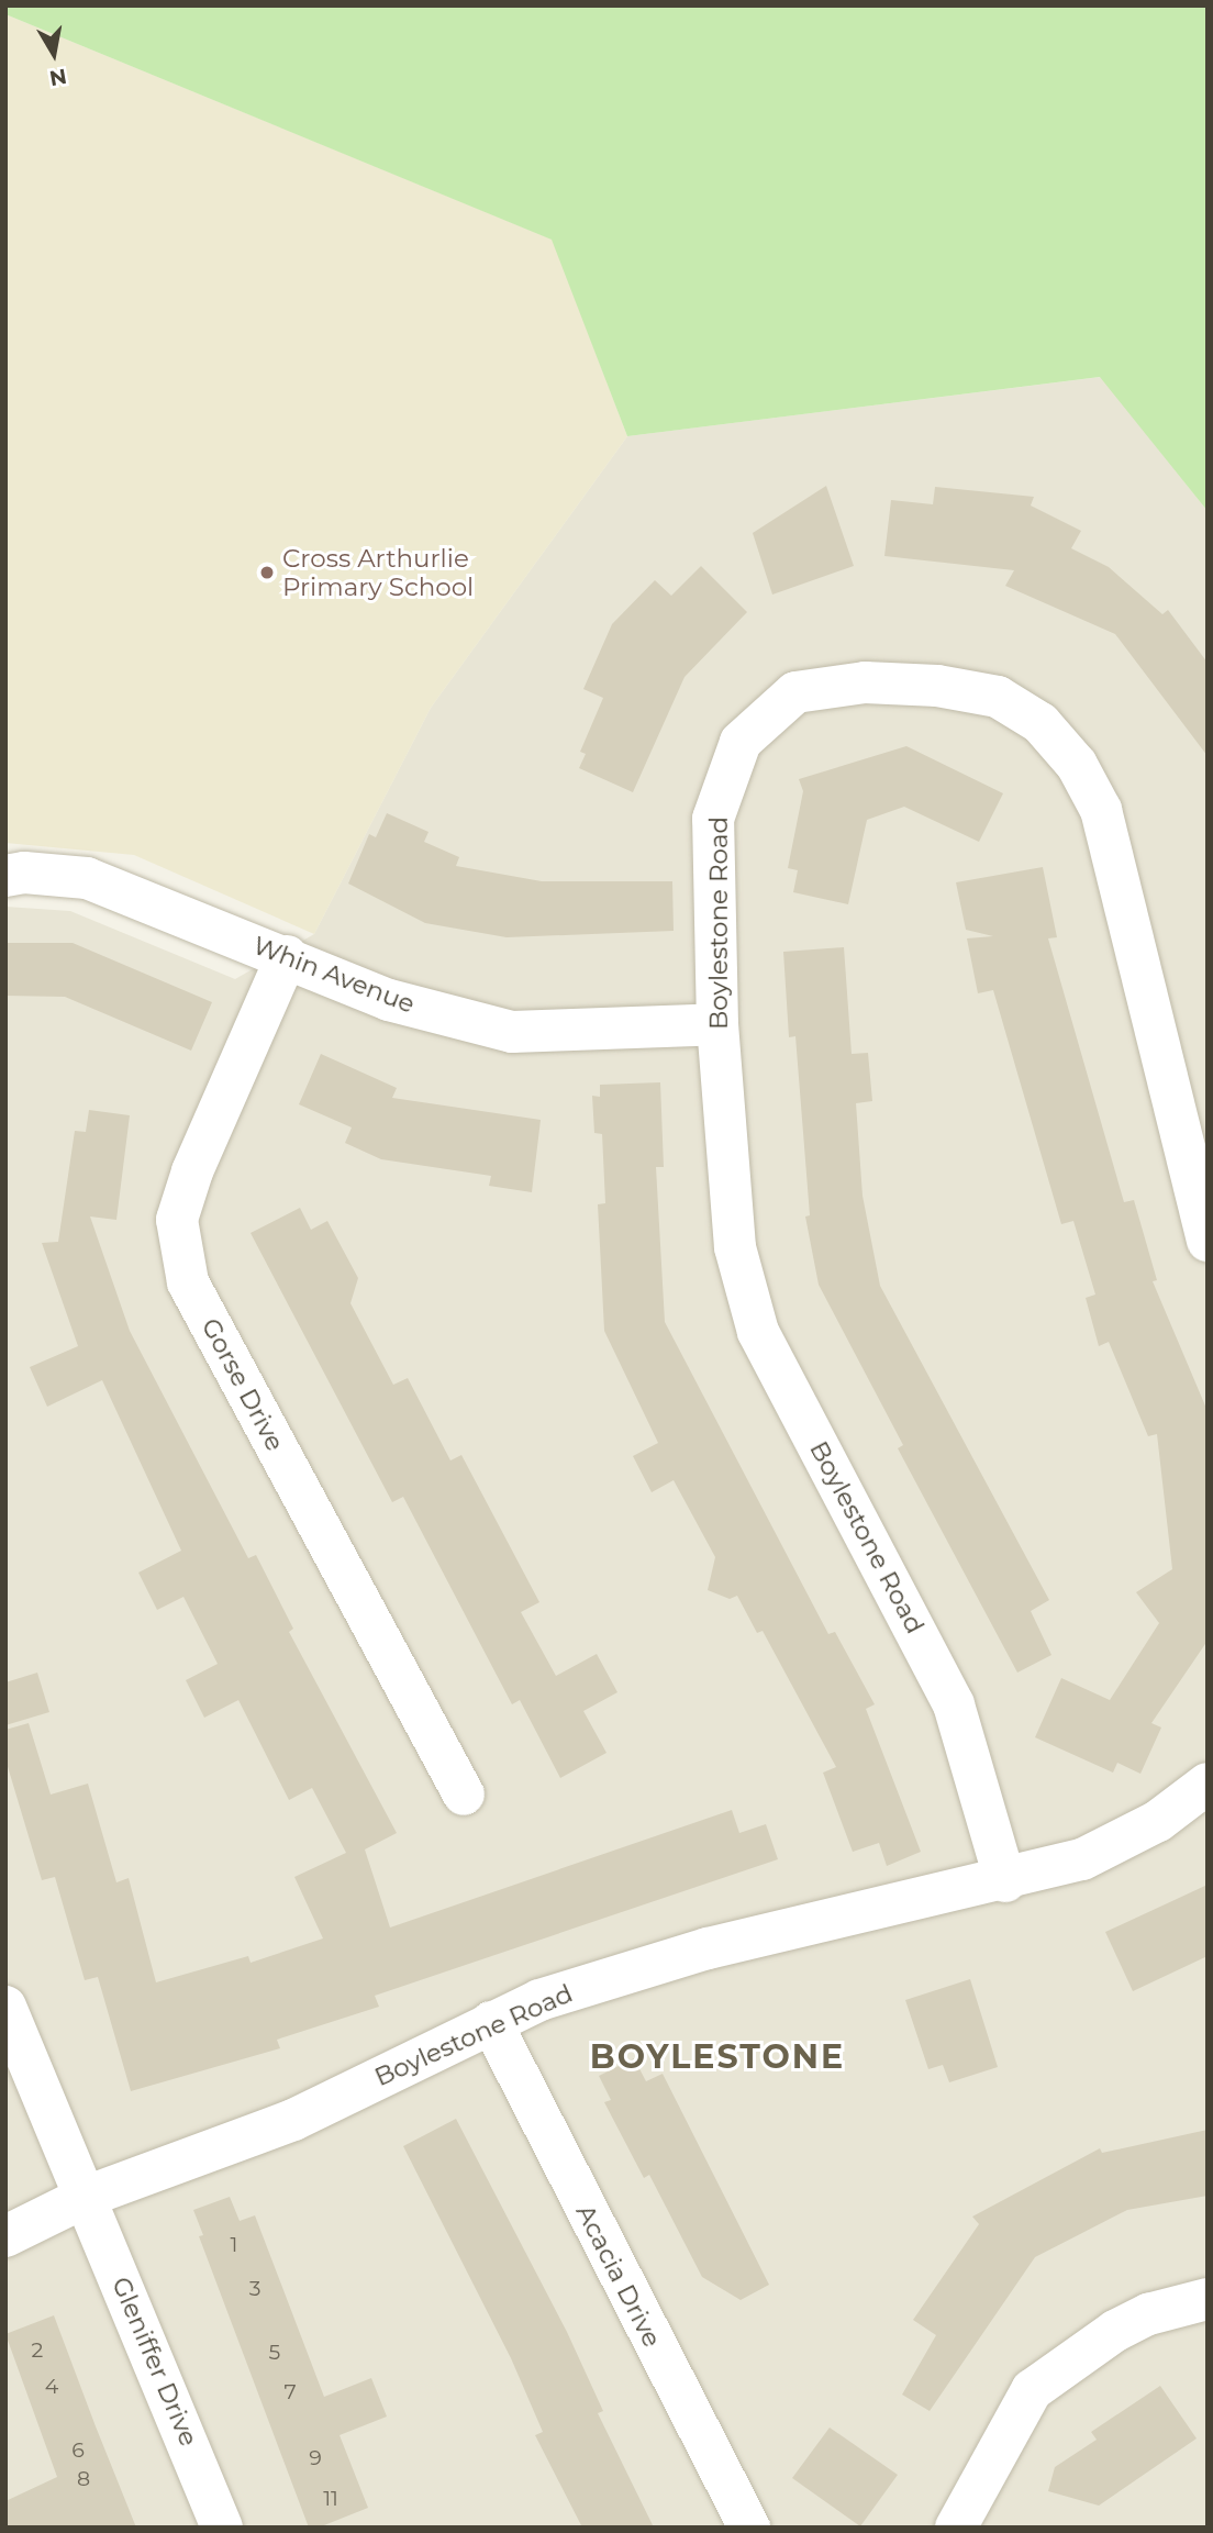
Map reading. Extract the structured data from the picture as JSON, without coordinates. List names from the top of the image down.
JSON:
{
  "streets": {
    "street": [
      "Boylestone Road",
      "Whin Avenue",
      "Gorse Drive",
      "Acacia Drive",
      "Gleniffer Drive"
    ]
  },
  "crossings": [
    ["Boylestone Road", "Whin Avenue"],
    ["Boylestone Road", "Acacia Drive"],
    ["Boylestone Road", "Gleniffer Drive"],
    ["Whin Avenue", "Gorse Drive"]
  ],
  "districts": ["BOYLESTONE"],
  "places": ["Cross Arthurlie Primary School"],
  "house_numbers": [
    "1",
    "3",
    "2",
    "5",
    "4",
    "7",
    "6",
    "9",
    "8",
    "11"
  ],
  "north": "bottom"
}
